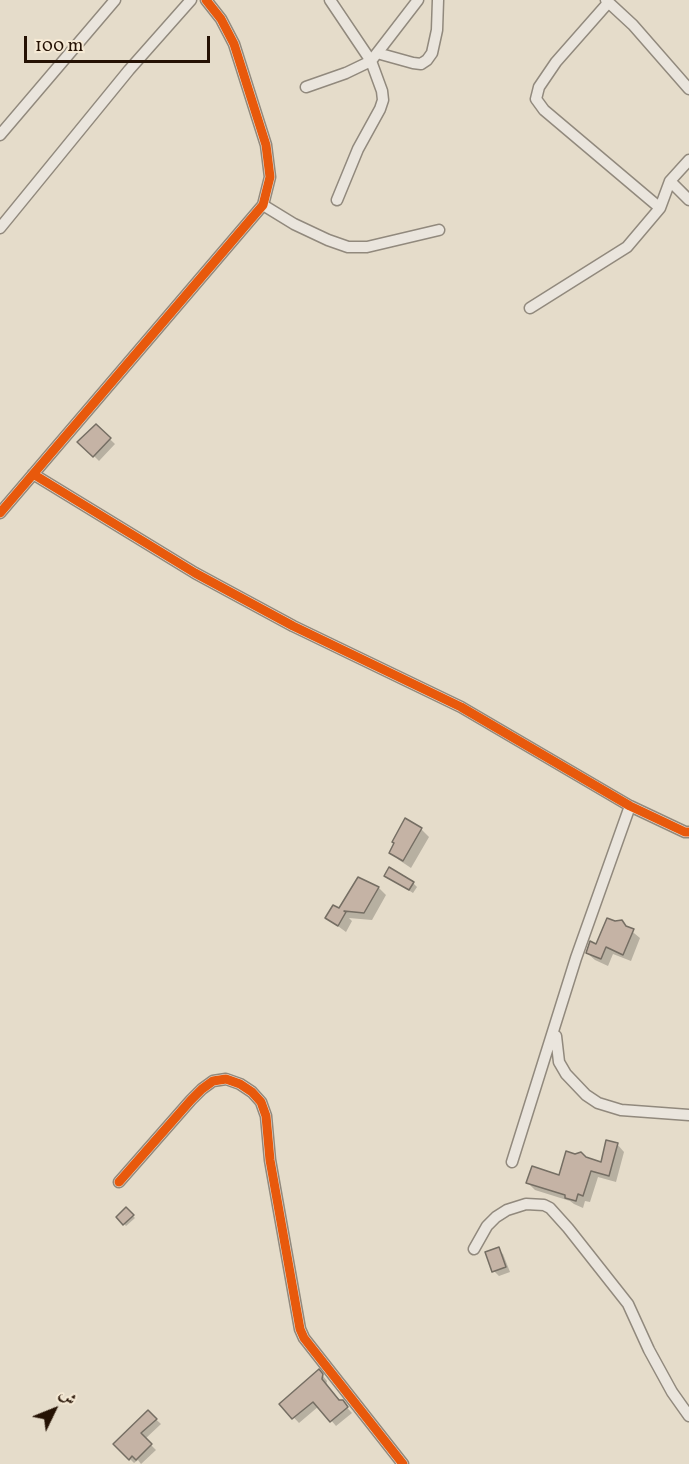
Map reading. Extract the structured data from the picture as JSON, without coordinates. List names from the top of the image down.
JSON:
{
  "scale_bar": "100 m",
  "north": "top right"
}
